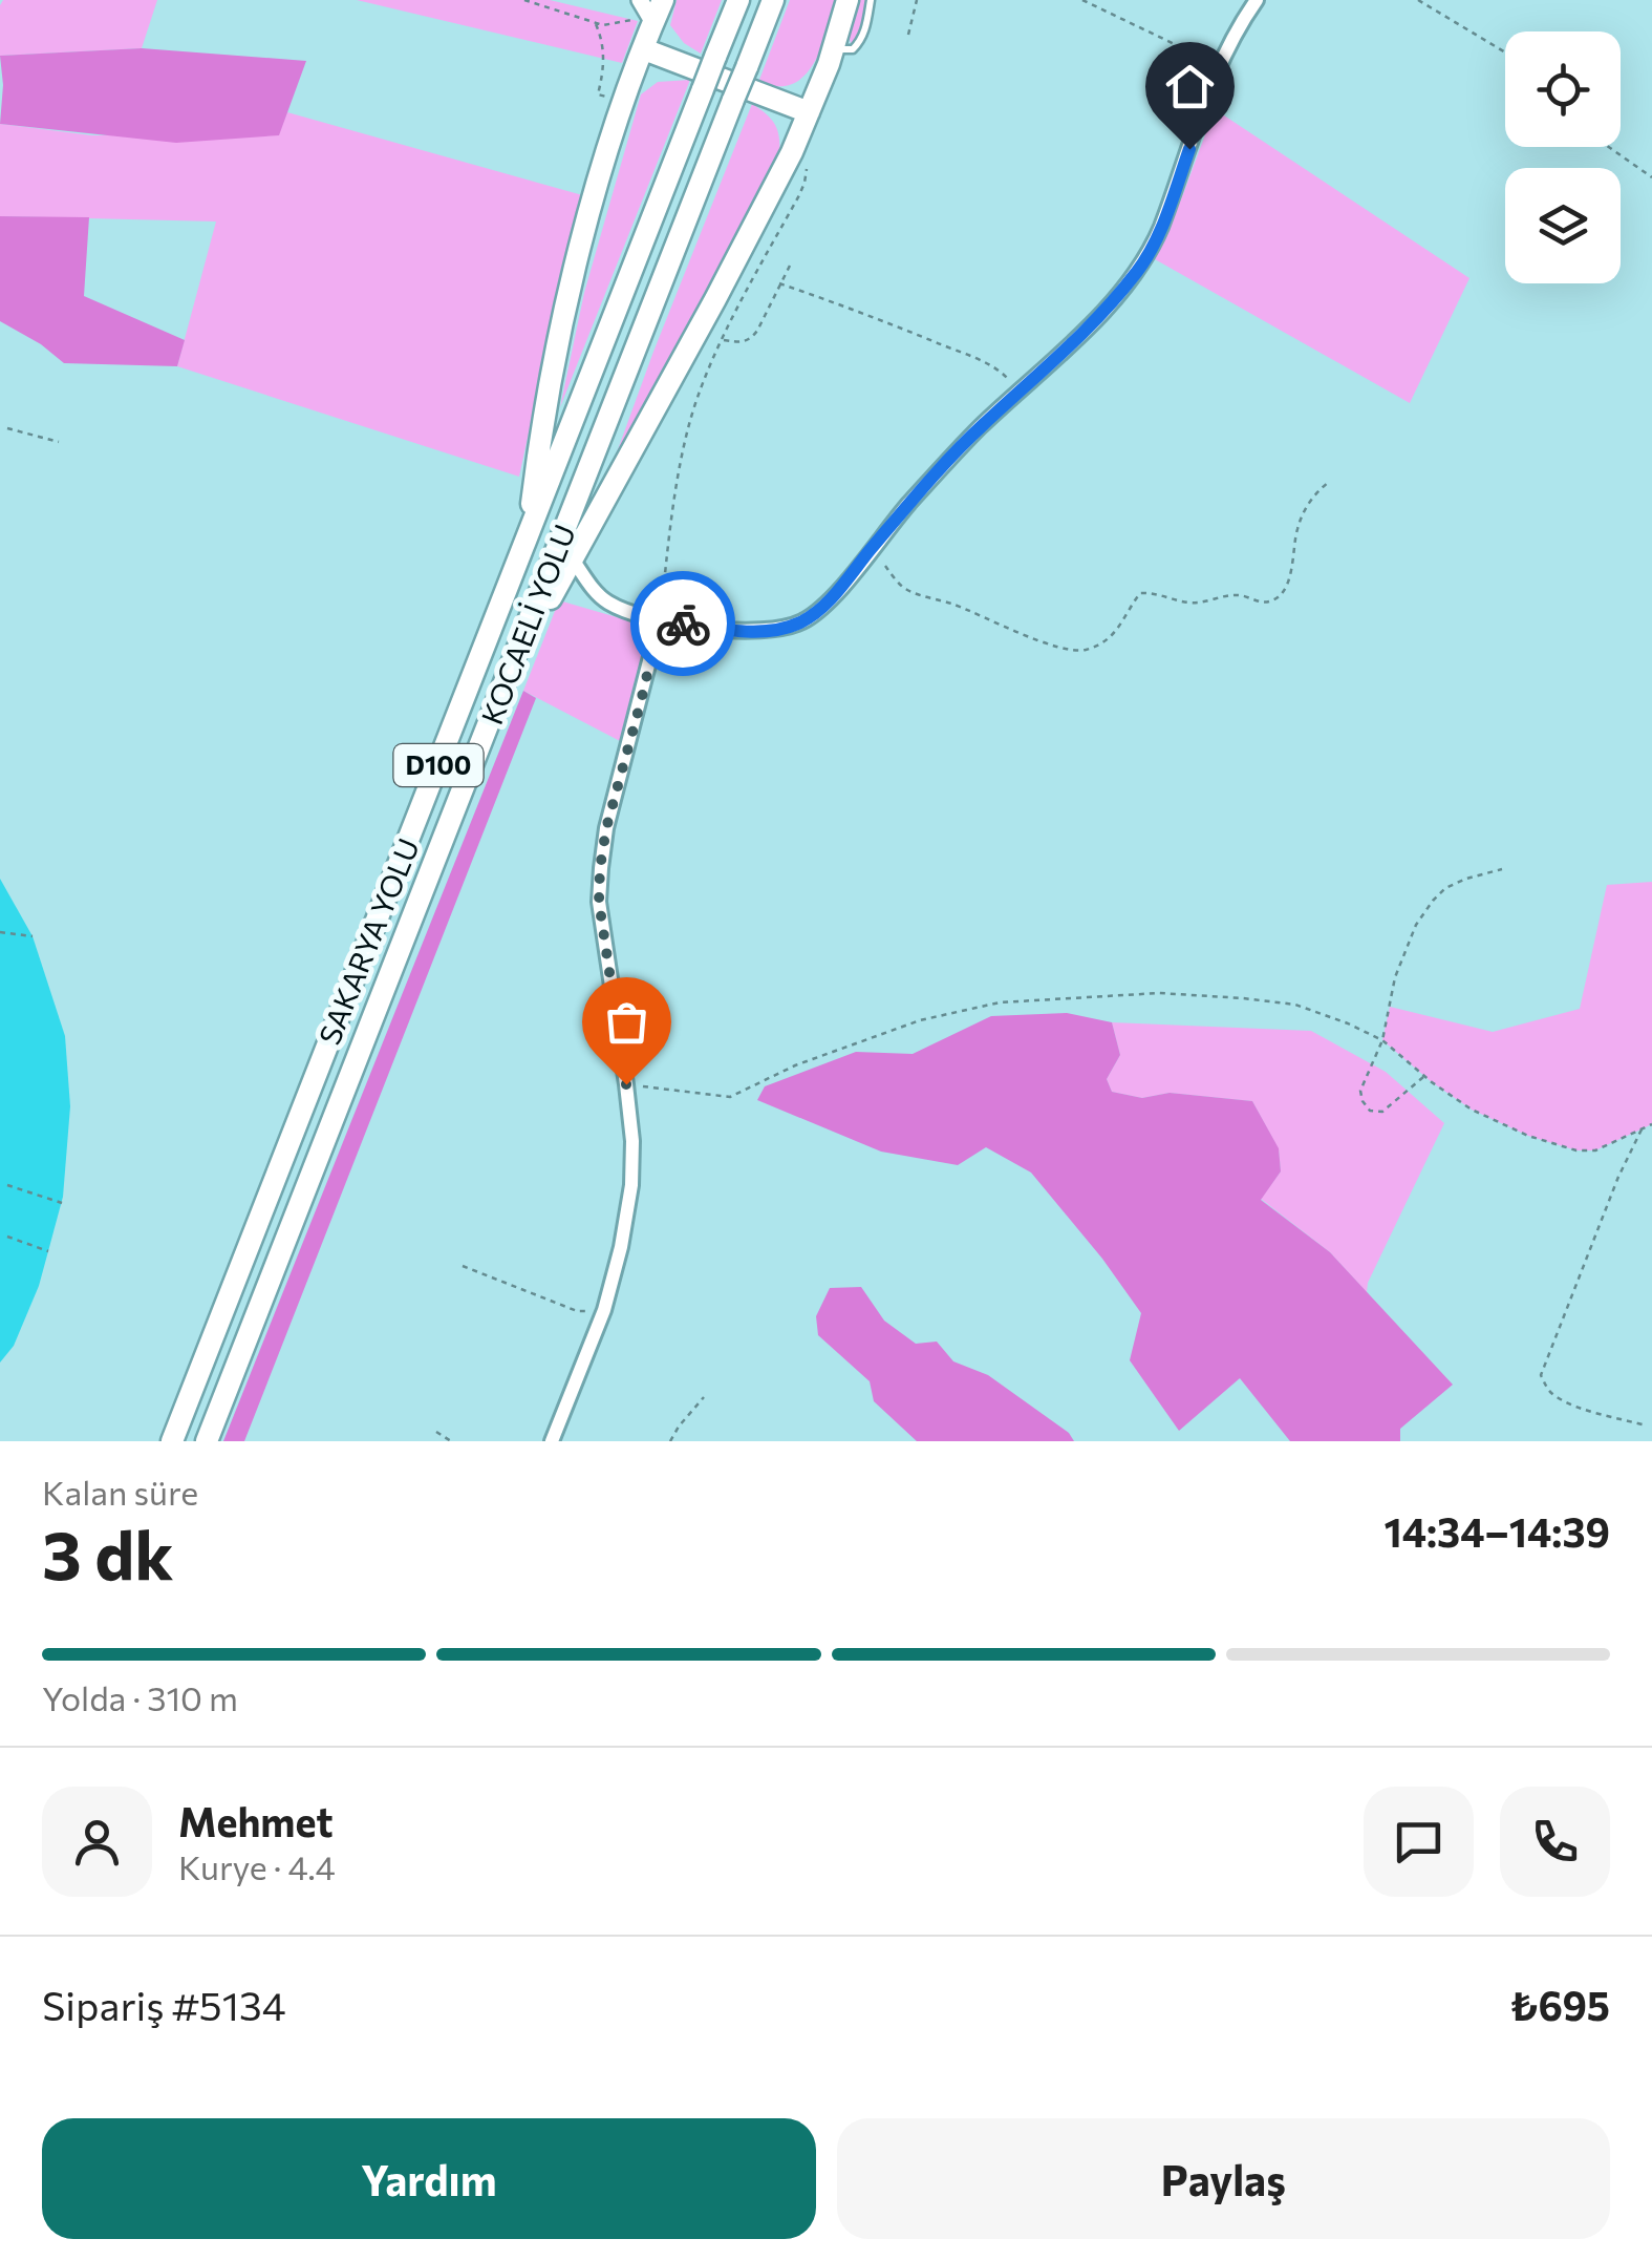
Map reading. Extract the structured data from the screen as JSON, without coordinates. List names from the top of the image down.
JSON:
{
  "streets": {
    "highway": ["KOCAELİ YOLU", "D100", "SAKARYA YOLU"]
  },
  "page": {
    "heading": ["3 dk", "Kalan süre", "14:34–14:39"],
    "panel": [
      "Mehmet",
      "Kurye · 4.4",
      "Sipariş #5134",
      "₺695"
    ],
    "bar": "Yolda · 310 m",
    "buttons": ["Yardım", "Paylaş"]
  }
}
